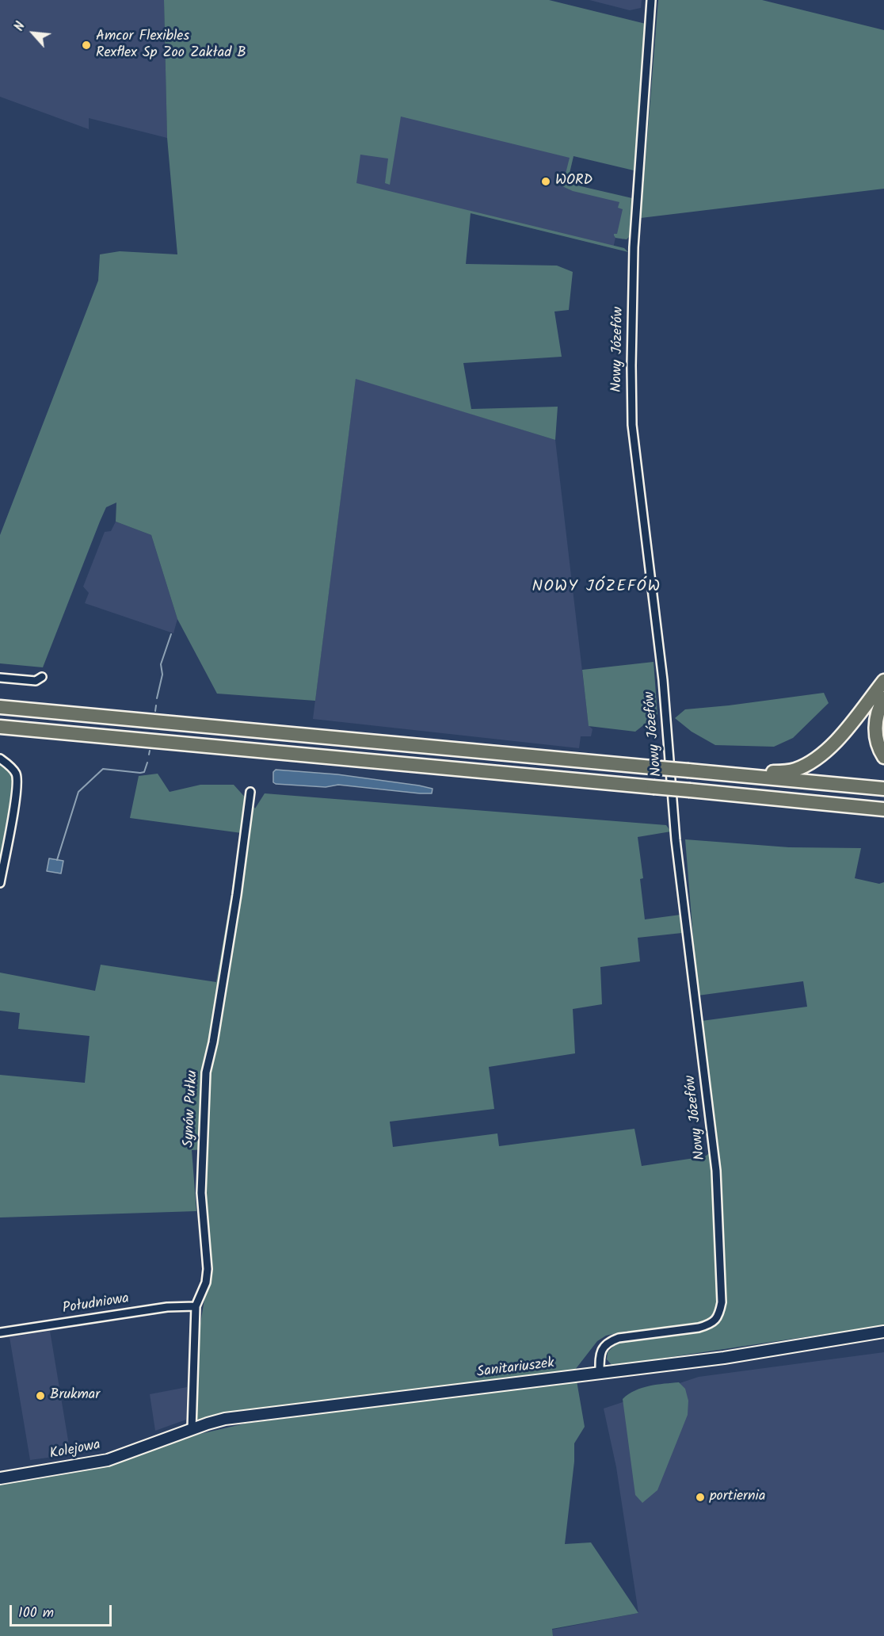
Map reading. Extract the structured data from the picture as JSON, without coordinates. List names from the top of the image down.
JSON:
{
  "streets": {
    "street": [
      "Nowy Józefów",
      "Synów Pułku",
      "Południowa",
      "Sanitariuszek",
      "Kolejowa"
    ]
  },
  "crossings": [
    ["Nowy Józefów", "Sanitariuszek"],
    ["Synów Pułku", "Południowa"],
    ["Synów Pułku", "Sanitariuszek"],
    ["Sanitariuszek", "Kolejowa"]
  ],
  "districts": ["NOWY JÓZEFÓW"],
  "places": [
    "Amcor Flexibles Rexflex Sp Zoo Zakład B",
    "WORD",
    "Brukmar",
    "portiernia"
  ],
  "scale_bar": "100 m",
  "north": "top left"
}
